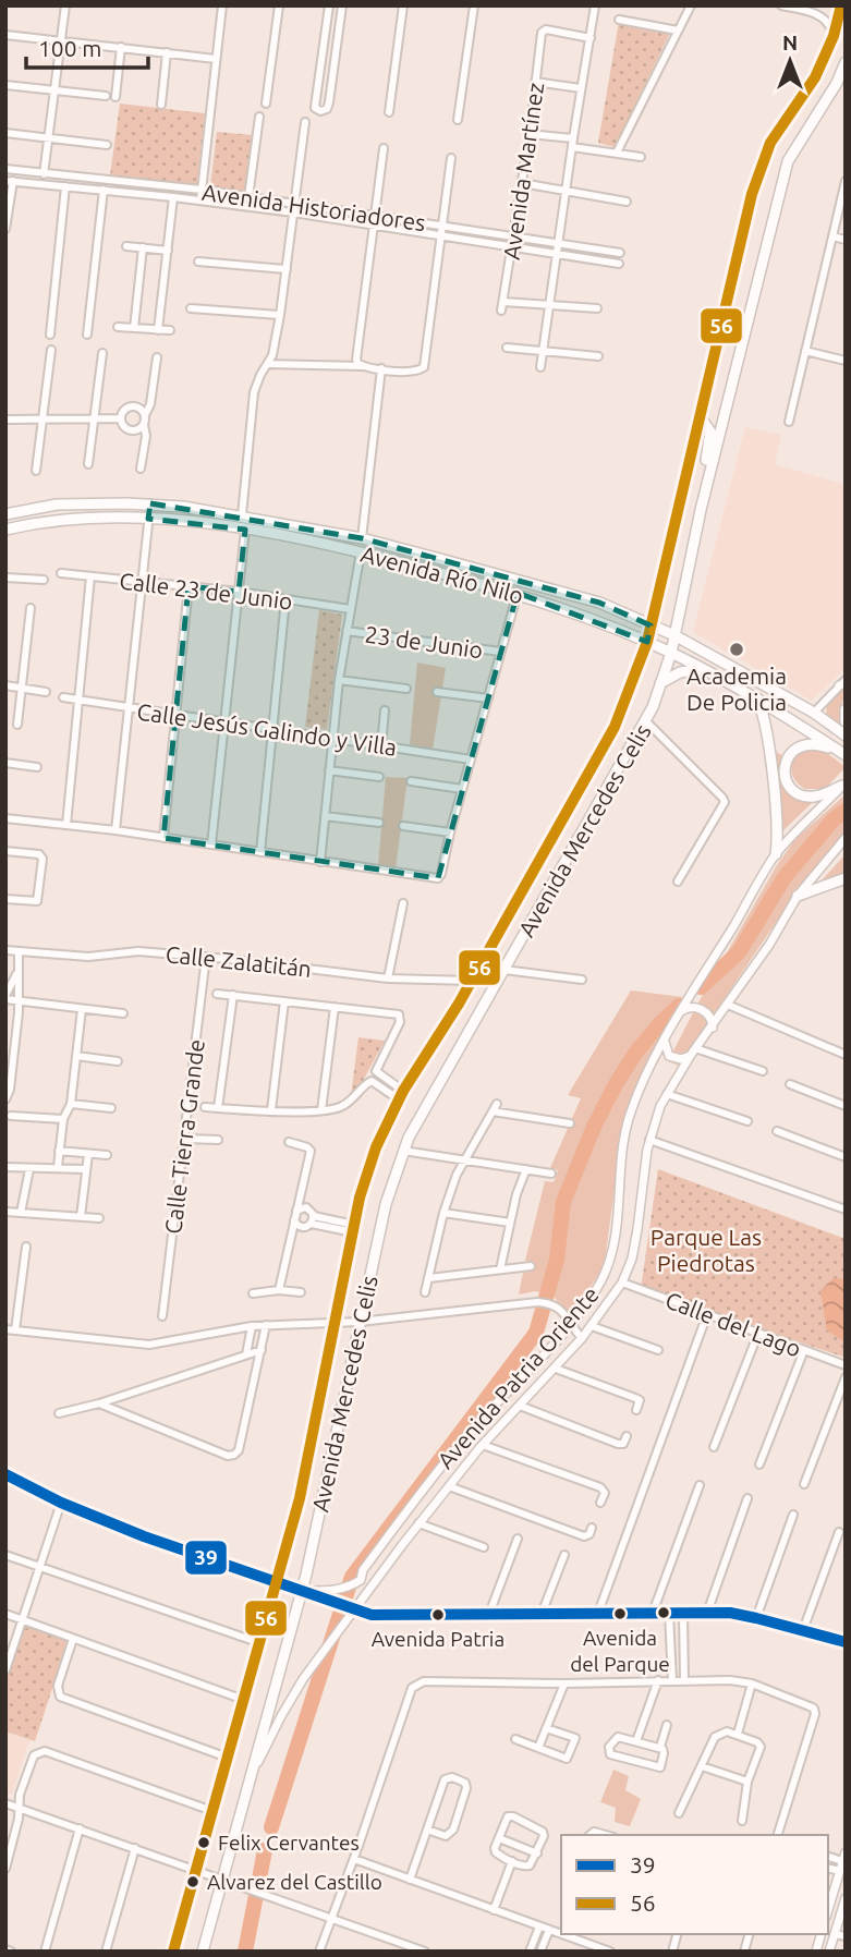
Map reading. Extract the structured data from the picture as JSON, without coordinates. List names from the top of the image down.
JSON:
{
  "streets": {
    "main road": ["Avenida Río Nilo", "Avenida Mercedes Celis", "Avenida Patria Oriente"],
    "street": [
      "Avenida Martínez",
      "Avenida Historiadores",
      "Calle 23 de Junio",
      "23 de Junio",
      "Calle Jesús Galindo y Villa",
      "Calle Zalatitán",
      "Calle Tierra Grande",
      "Calle del Lago"
    ]
  },
  "crossings": [
    ["Avenida Martínez", "Avenida Historiadores"],
    ["Avenida Río Nilo", "Avenida Mercedes Celis"],
    ["Avenida Mercedes Celis", "Calle Zalatitán"],
    ["Avenida Mercedes Celis", "Avenida Patria Oriente"],
    ["Calle Zalatitán", "Calle Tierra Grande"],
    ["Calle del Lago", "Avenida Patria Oriente"]
  ],
  "parks": ["Parque Las Piedrotas"],
  "places": [
    "Academia De Policia",
    "Avenida del Parque",
    "Avenida Patria",
    "Felix Cervantes",
    "Alvarez del Castillo"
  ],
  "lines": ["transit line 56", "transit line 39"],
  "legend": ["39", "56"],
  "scale_bar": "100 m",
  "north": "top"
}
